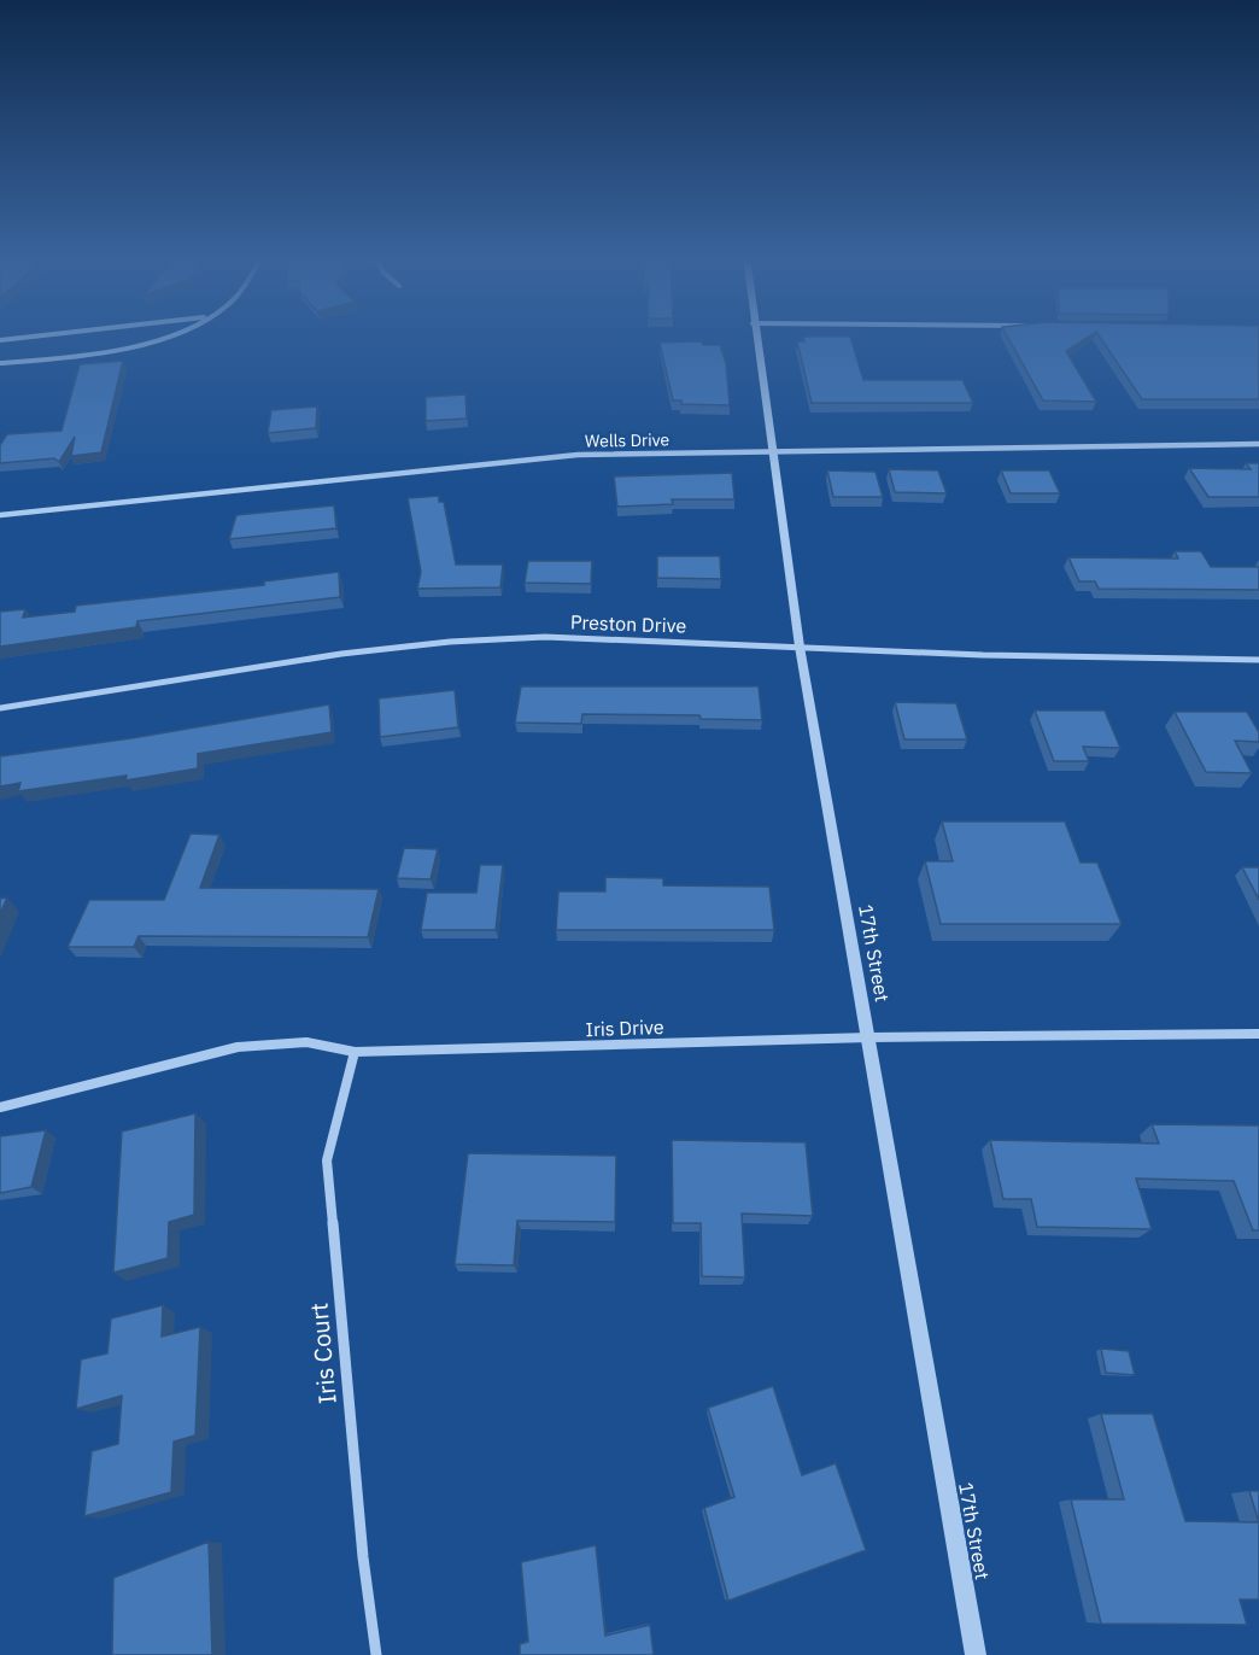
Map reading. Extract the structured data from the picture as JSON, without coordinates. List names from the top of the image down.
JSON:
{
  "streets": {
    "street": [
      "Wells Drive",
      "Preston Drive",
      "17th Street",
      "Iris Drive",
      "Iris Court"
    ]
  },
  "crossings": [
    ["Wells Drive", "17th Street"],
    ["Preston Drive", "17th Street"],
    ["17th Street", "Iris Drive"],
    ["Iris Drive", "Iris Court"]
  ]
}
